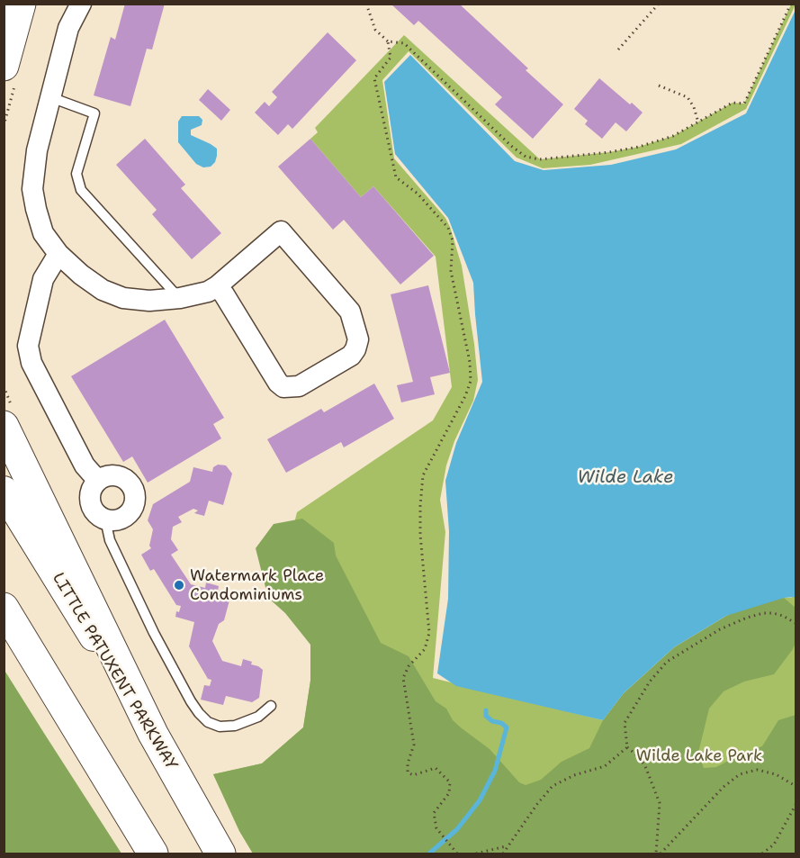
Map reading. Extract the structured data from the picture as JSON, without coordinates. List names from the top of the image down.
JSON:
{
  "streets": {
    "main road": ["LITTLE PATUXENT PARKWAY"]
  },
  "water": ["Wilde Lake"],
  "parks": ["Wilde Lake Park"],
  "places": ["Watermark Place Condominiums"]
}
